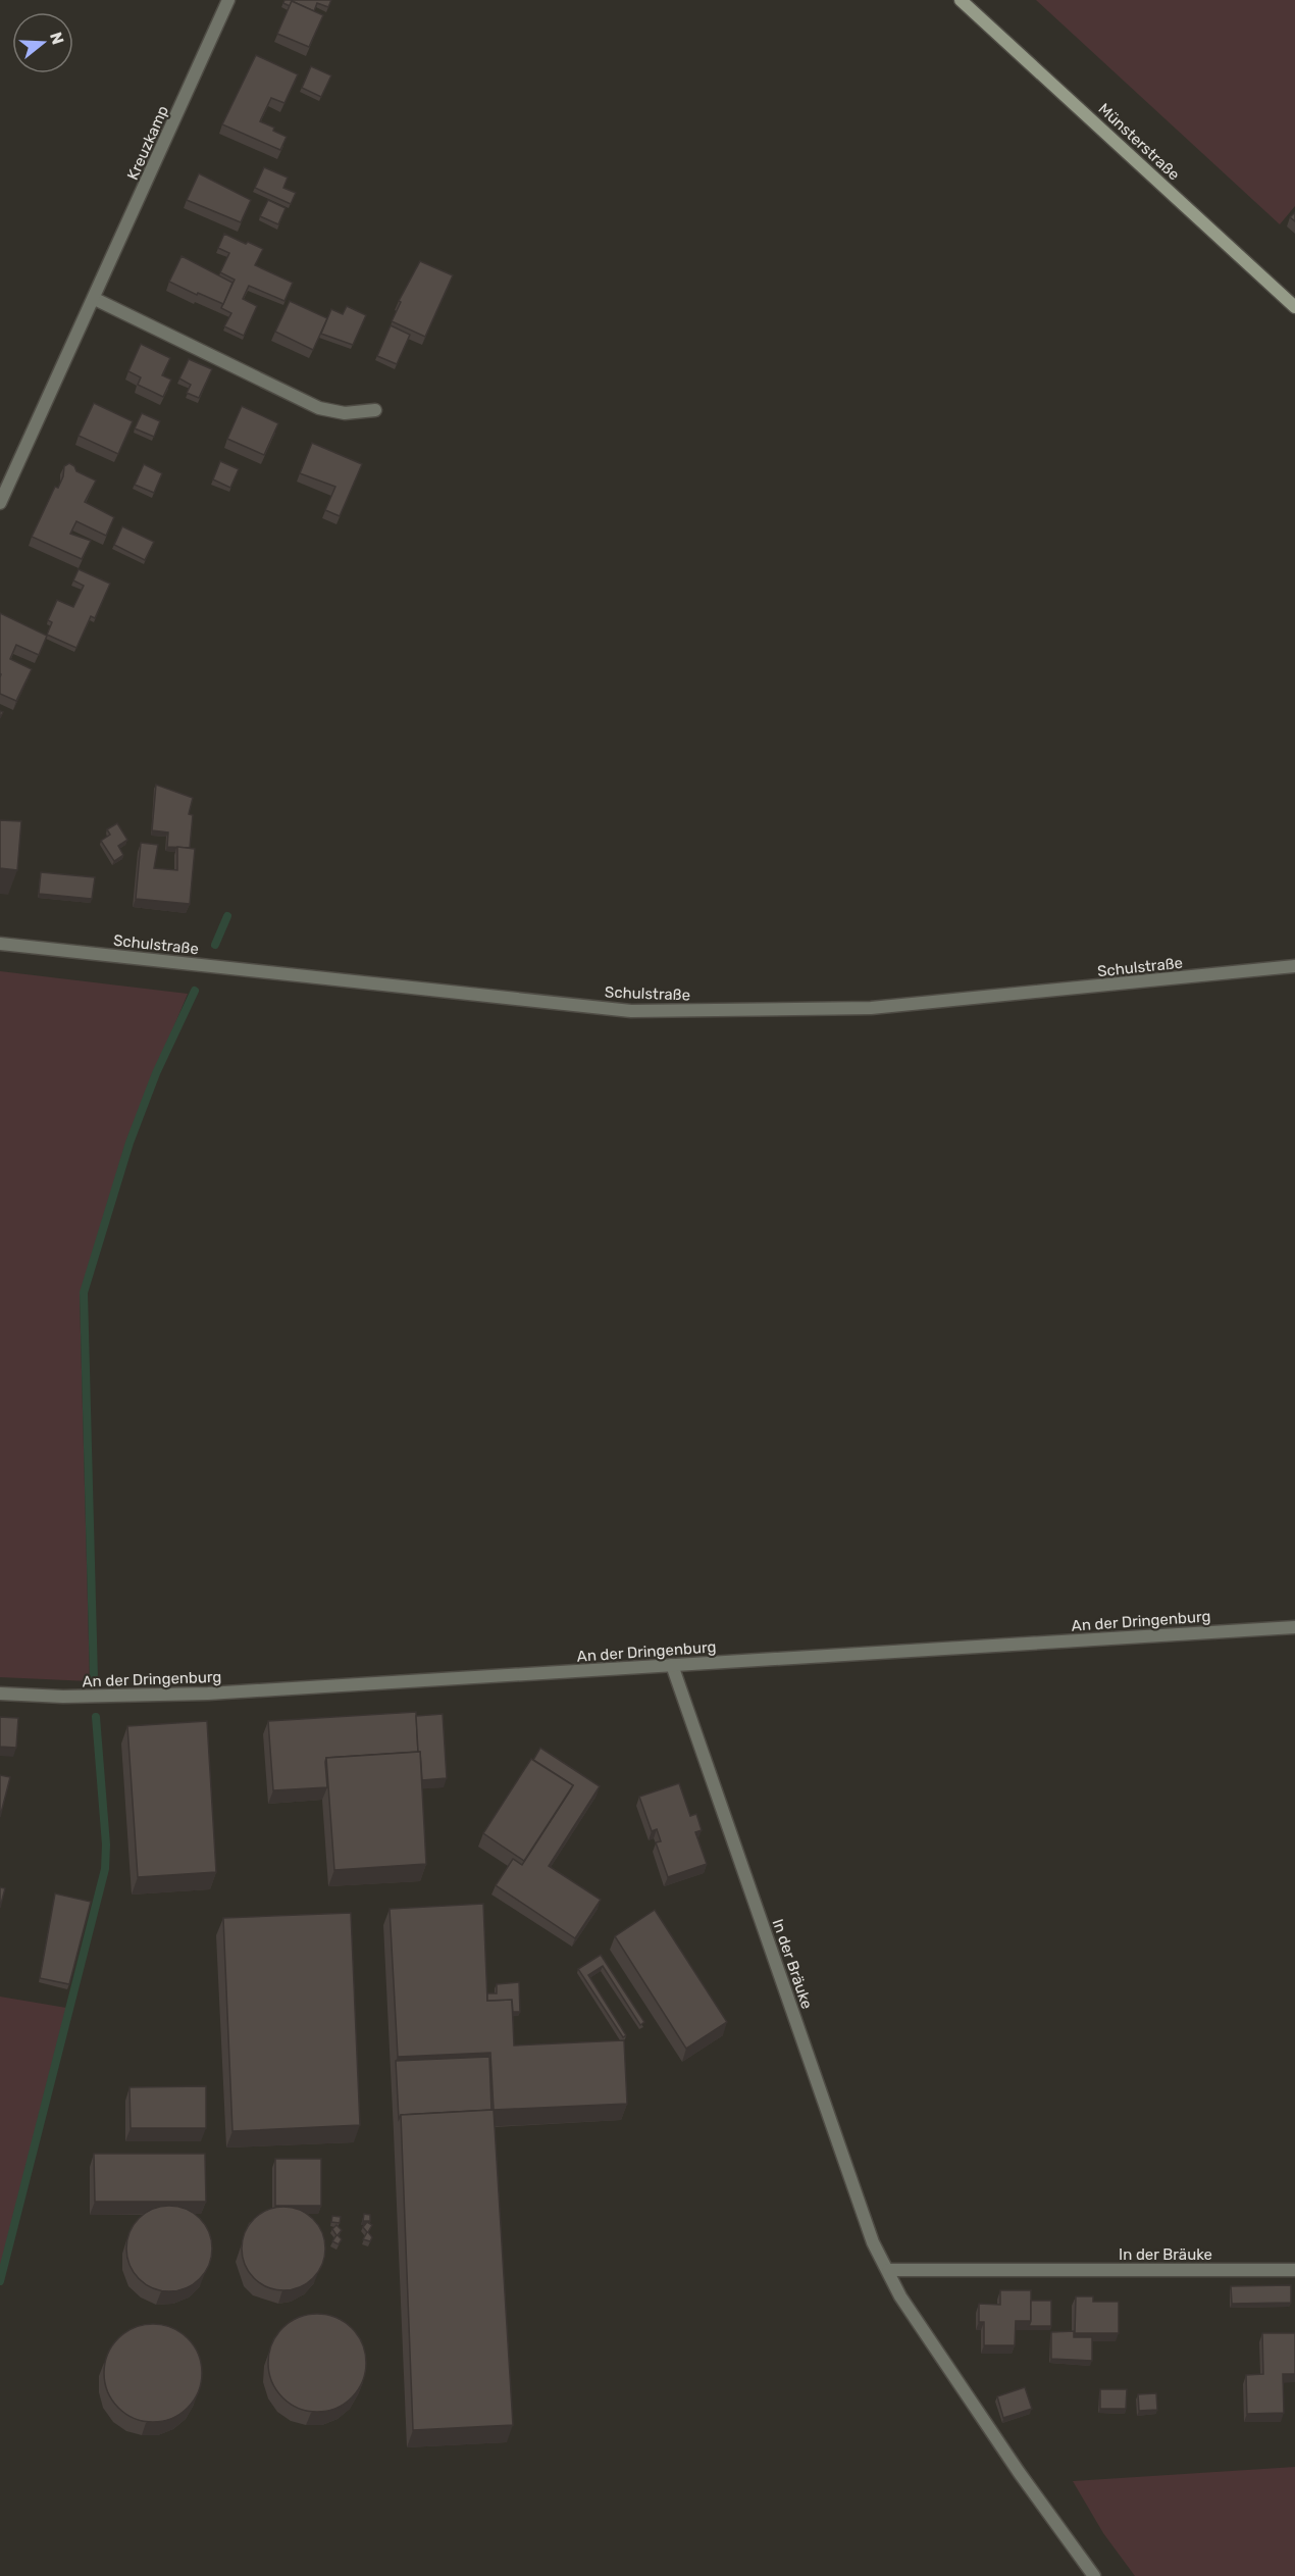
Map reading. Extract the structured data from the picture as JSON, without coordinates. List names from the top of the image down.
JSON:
{
  "streets": {
    "main road": ["Münsterstraße"],
    "street": [
      "Kreuzkamp",
      "Schulstraße",
      "An der Dringenburg",
      "In der Bräuke"
    ]
  },
  "crossings": [
    ["An der Dringenburg", "In der Bräuke"]
  ],
  "north": "right"
}
